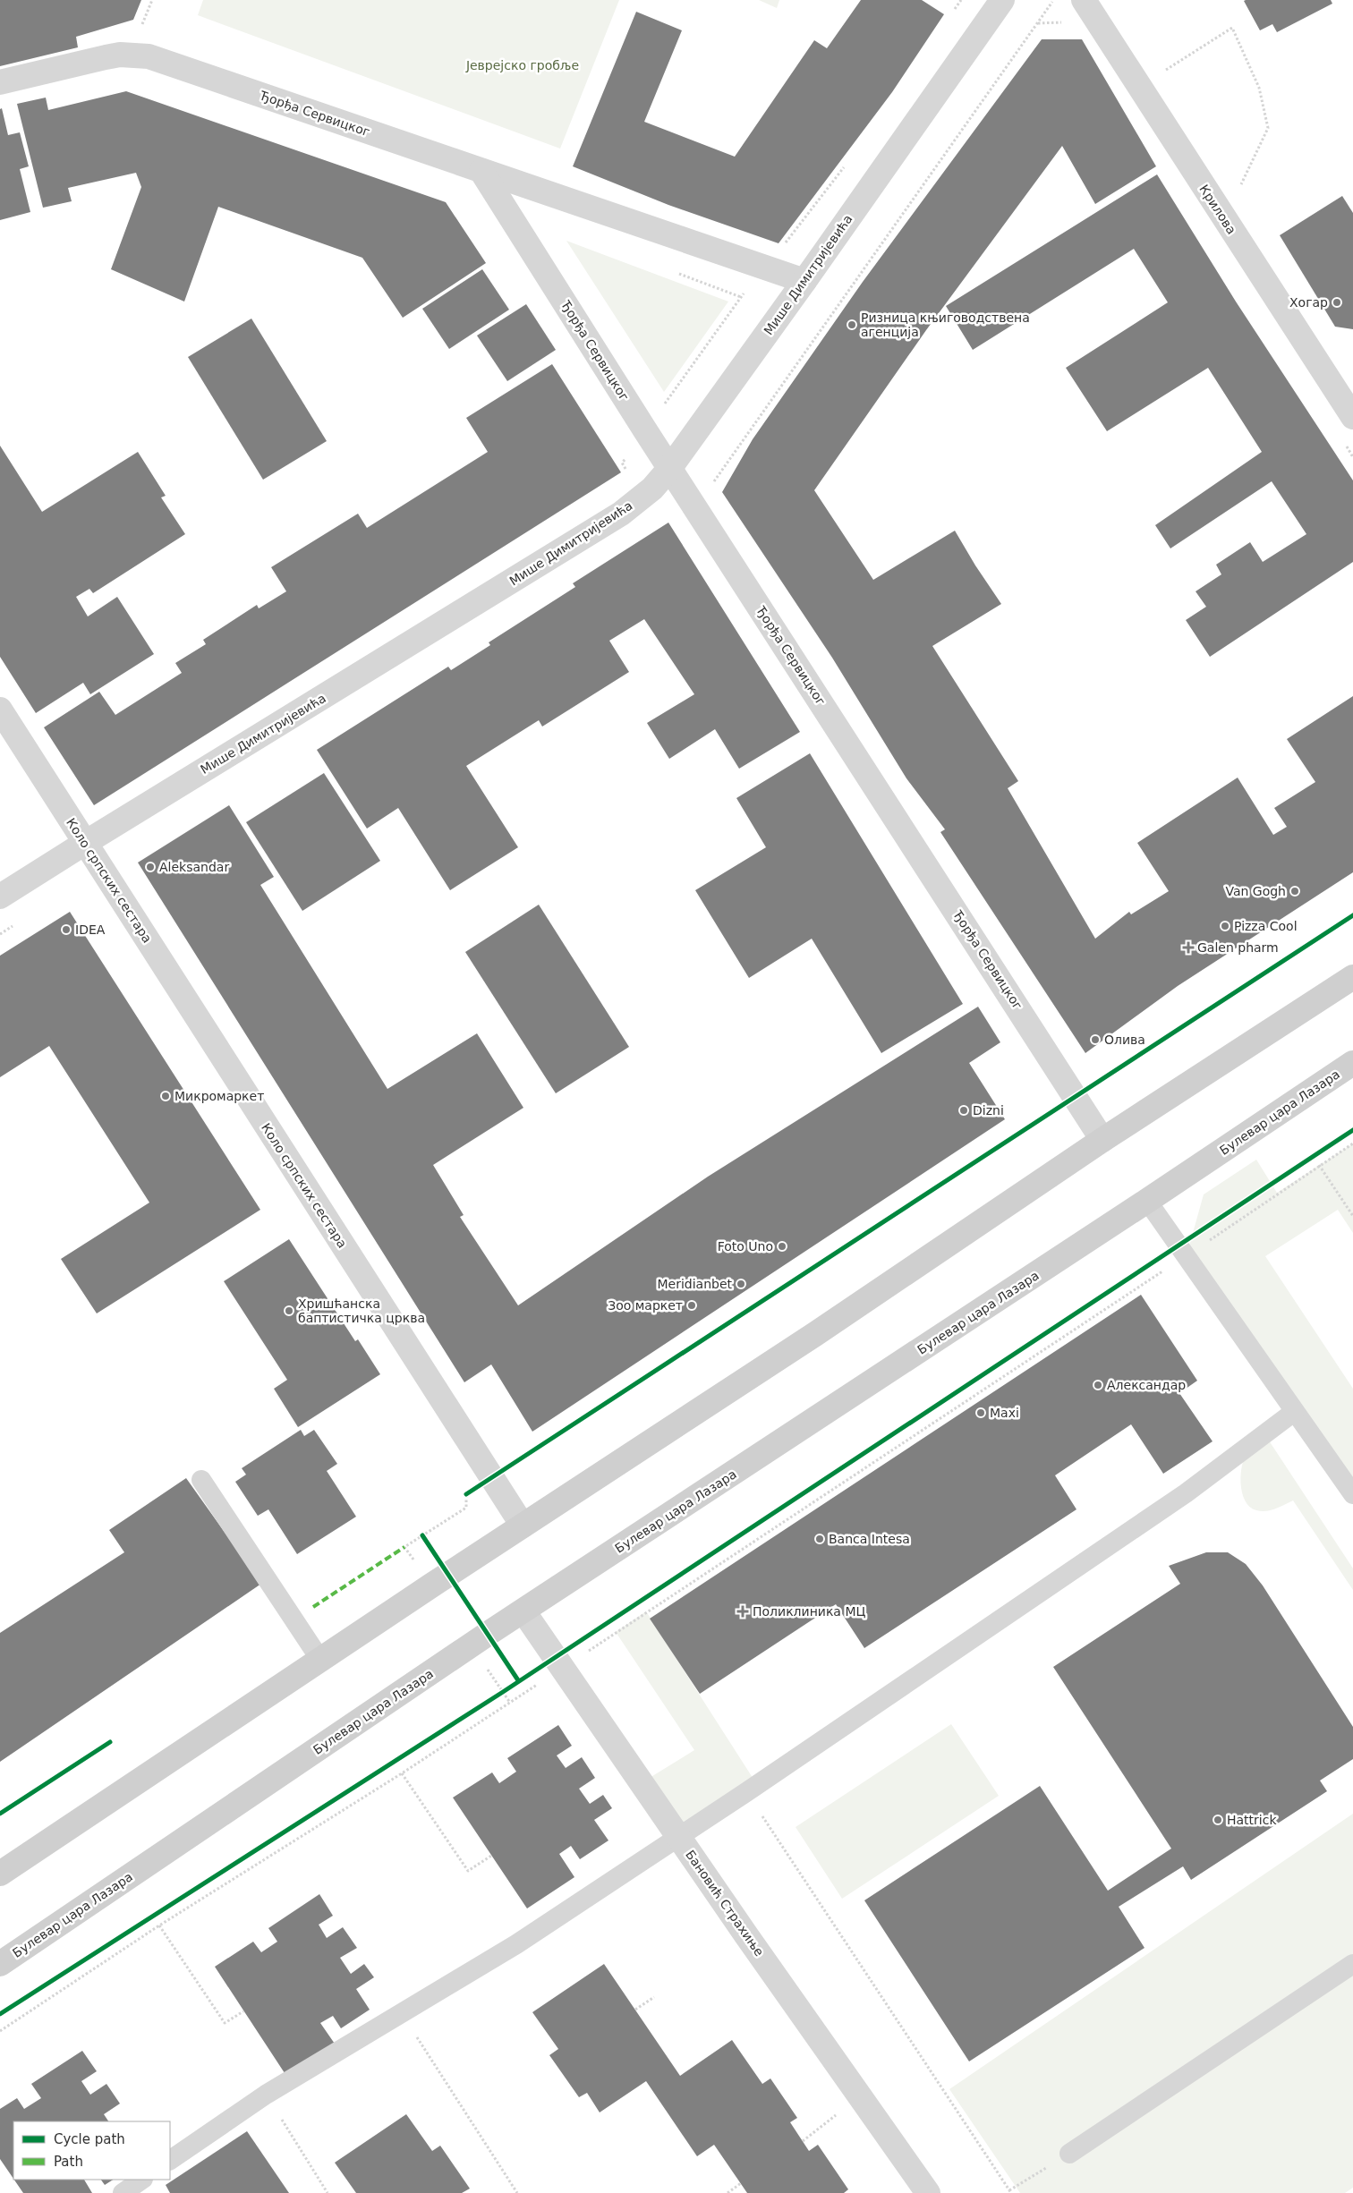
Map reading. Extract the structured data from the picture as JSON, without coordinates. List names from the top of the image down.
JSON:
{
  "streets": {
    "main road": ["Булевар цара Лазара"],
    "street": [
      "Ђорђа Сервицког",
      "Крилова",
      "Мише Димитријевића",
      "Коло српских сестара",
      "Бановић Страхиње"
    ]
  },
  "crossings": [
    ["Ђорђа Сервицког", "Мише Димитријевића"],
    ["Мише Димитријевића", "Коло српских сестара"],
    ["Булевар цара Лазара", "Бановић Страхиње"]
  ],
  "parks": ["Јеврејско гробље"],
  "places": {
    "other": [
      "Хогар",
      "Ризница књиговодствена агенција",
      "Aleksandar",
      "Van Gogh",
      "Pizza Cool",
      "IDEA",
      "Олива",
      "Микромаркет",
      "Dizni",
      "Foto Uno",
      "Meridianbet",
      "Зоо маркет",
      "Хришћанска баптистичка црква",
      "Александар",
      "Maxi",
      "Banca Intesa",
      "Hattrick"
    ],
    "health": ["Galen pharm", "Поликлиника МЦ"]
  },
  "legend": ["Cycle path", "Path"]
}
